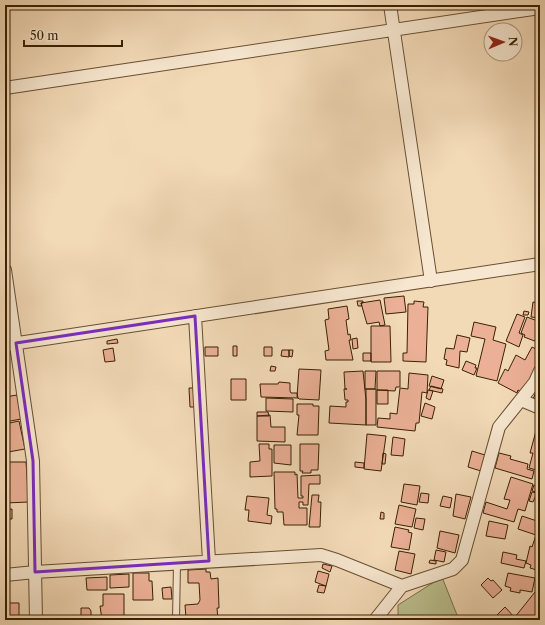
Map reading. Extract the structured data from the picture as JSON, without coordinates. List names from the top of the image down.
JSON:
{
  "scale_bar": "50 m",
  "north": "right"
}
